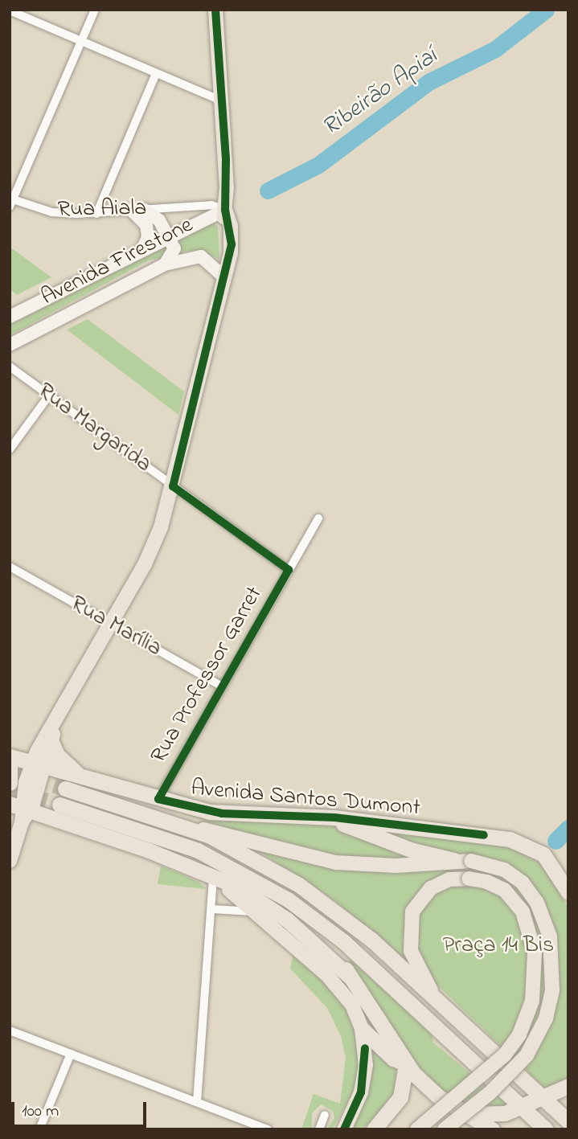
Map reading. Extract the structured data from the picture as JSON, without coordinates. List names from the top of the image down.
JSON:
{
  "streets": {
    "highway": ["Avenida Santos Dumont"],
    "main road": ["Avenida Firestone"],
    "street": [
      "Rua Aiala",
      "Rua Margarida",
      "Rua Marília",
      "Rua Professor Garret"
    ]
  },
  "crossings": [
    ["Rua Aiala", "Avenida Firestone"],
    ["Rua Margarida", "Rua Professor Garret"],
    ["Rua Marília", "Rua Professor Garret"],
    ["Rua Professor Garret", "Avenida Santos Dumont"]
  ],
  "water": ["Ribeirão Apiaí"],
  "parks": ["Praça 14 Bis"],
  "scale_bar": "100 m"
}
